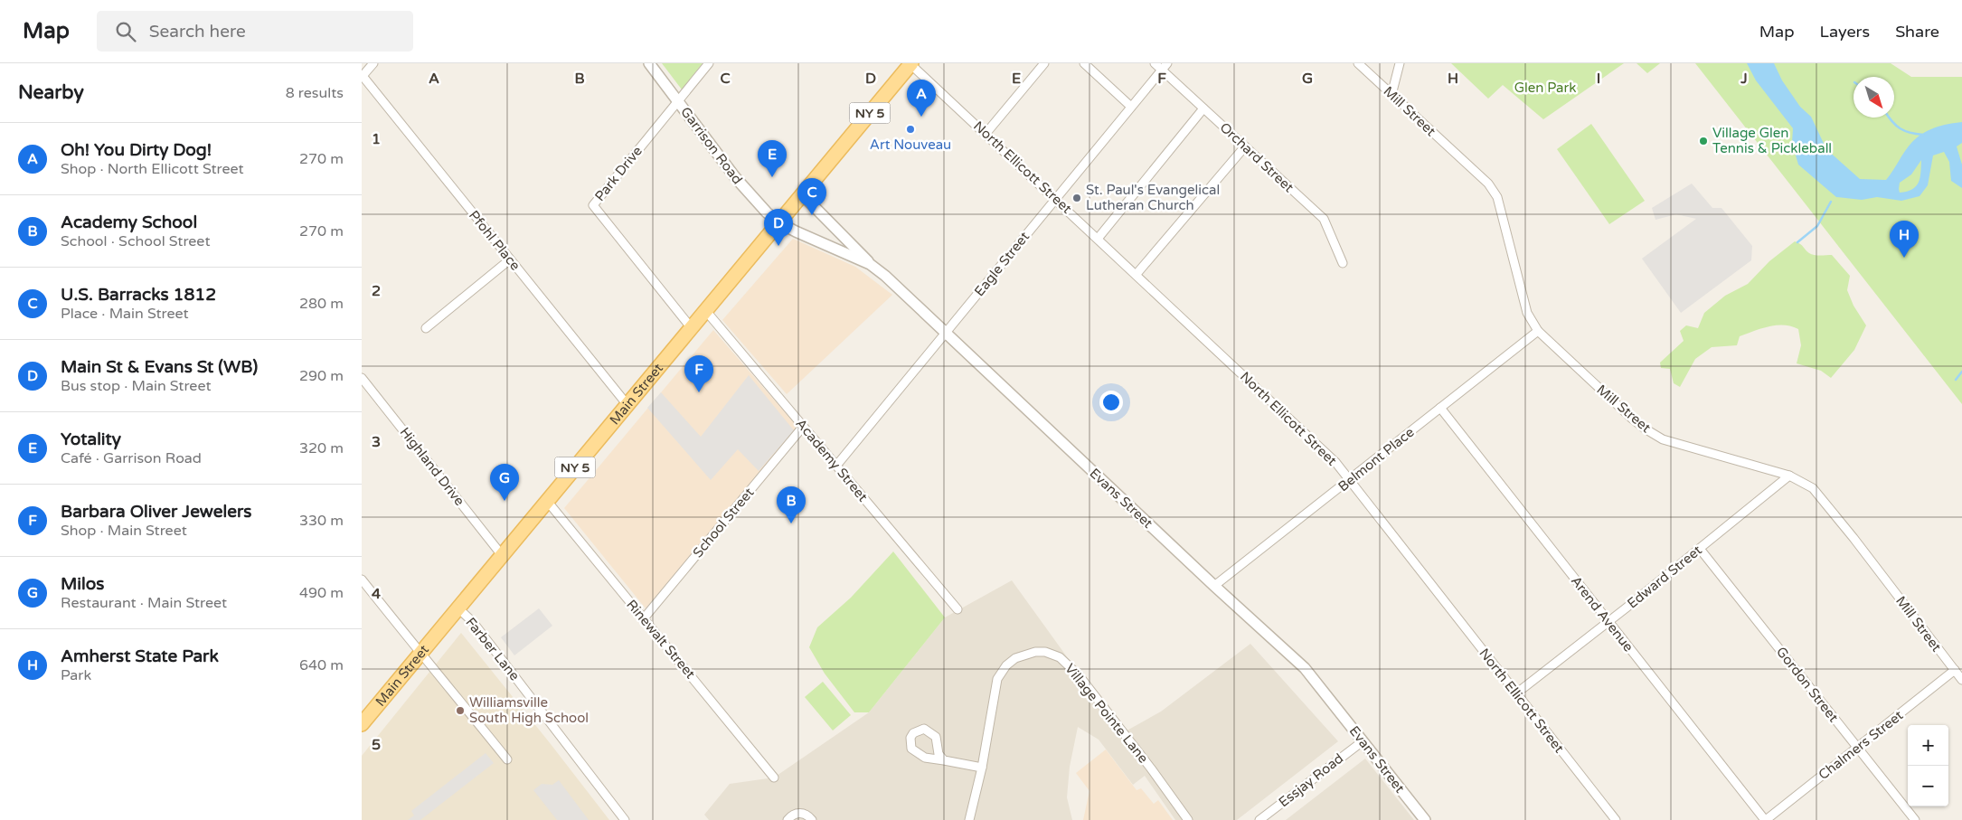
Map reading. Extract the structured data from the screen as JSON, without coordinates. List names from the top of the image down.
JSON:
{
  "streets": {
    "main road": ["NY 5", "Main Street"],
    "street": [
      "Mill Street",
      "Garrison Road",
      "Orchard Street",
      "North Ellicott Street",
      "Park Drive",
      "Pfohl Place",
      "Eagle Street",
      "Belmont Place",
      "Academy Street",
      "Highland Drive",
      "Evans Street",
      "School Street",
      "Edward Street",
      "Arend Avenue",
      "Rinewalt Street",
      "Farber Lane",
      "Gordon Street",
      "Village Pointe Lane",
      "Chalmers Street",
      "Essjay Road"
    ]
  },
  "crossings": [
    ["Mill Street", "Belmont Place"],
    ["Mill Street", "Edward Street"],
    ["Mill Street", "Chalmers Street"],
    ["Garrison Road", "Park Drive"],
    ["Garrison Road", "Main Street"],
    ["Garrison Road", "Evans Street"],
    ["Orchard Street", "Eagle Street"],
    ["North Ellicott Street", "Eagle Street"],
    ["North Ellicott Street", "Main Street"],
    ["North Ellicott Street", "Belmont Place"],
    ["North Ellicott Street", "Edward Street"],
    ["Park Drive", "Main Street"],
    ["Pfohl Place", "Main Street"],
    ["Eagle Street", "Academy Street"],
    ["Eagle Street", "Evans Street"],
    ["Main Street", "Academy Street"],
    ["Main Street", "Highland Drive"],
    ["Main Street", "Evans Street"],
    ["Main Street", "Rinewalt Street"],
    ["Main Street", "Farber Lane"],
    ["Belmont Place", "Evans Street"],
    ["Belmont Place", "Arend Avenue"],
    ["Academy Street", "School Street"],
    ["Evans Street", "Essjay Road"],
    ["School Street", "Rinewalt Street"],
    ["Edward Street", "Arend Avenue"],
    ["Edward Street", "Gordon Street"],
    ["Arend Avenue", "Chalmers Street"],
    ["Gordon Street", "Chalmers Street"]
  ],
  "parks": ["Glen Park"],
  "places": [
    "Art Nouveau",
    "Village Glen Tennis & Pickleball",
    "St. Paul's Evangelical Lutheran Church",
    "Williamsville South High School"
  ],
  "north": "bottom right",
  "page": {
    "header": "Map",
    "search": "Search here",
    "nav": ["Map", "Layers", "Share"],
    "heading": ["Nearby", "8 results"],
    "pins": [
      "A",
      "E",
      "C",
      "D",
      "H",
      "F",
      "G",
      "B"
    ],
    "list": [
      {
        "mark": "A",
        "name": "Oh! You Dirty Dog!",
        "note": "Shop · North Ellicott Street",
        "value": "270 m"
      },
      {
        "mark": "B",
        "name": "Academy School",
        "note": "School · School Street",
        "value": "270 m"
      },
      {
        "mark": "C",
        "name": "U.S. Barracks 1812",
        "note": "Place · Main Street",
        "value": "280 m"
      },
      {
        "mark": "D",
        "name": "Main St & Evans St (WB)",
        "note": "Bus stop · Main Street",
        "value": "290 m"
      },
      {
        "mark": "E",
        "name": "Yotality",
        "note": "Café · Garrison Road",
        "value": "320 m"
      },
      {
        "mark": "F",
        "name": "Barbara Oliver Jewelers",
        "note": "Shop · Main Street",
        "value": "330 m"
      },
      {
        "mark": "G",
        "name": "Milos",
        "note": "Restaurant · Main Street",
        "value": "490 m"
      },
      {
        "mark": "H",
        "name": "Amherst State Park",
        "note": "Park",
        "value": "640 m"
      }
    ],
    "map_buttons": ["+", "−"]
  },
  "grid": {
    "columns": [
      "A",
      "B",
      "C",
      "D",
      "E",
      "F",
      "G",
      "H",
      "I",
      "J"
    ],
    "rows": [
      "1",
      "2",
      "3",
      "4",
      "5"
    ]
  }
}
